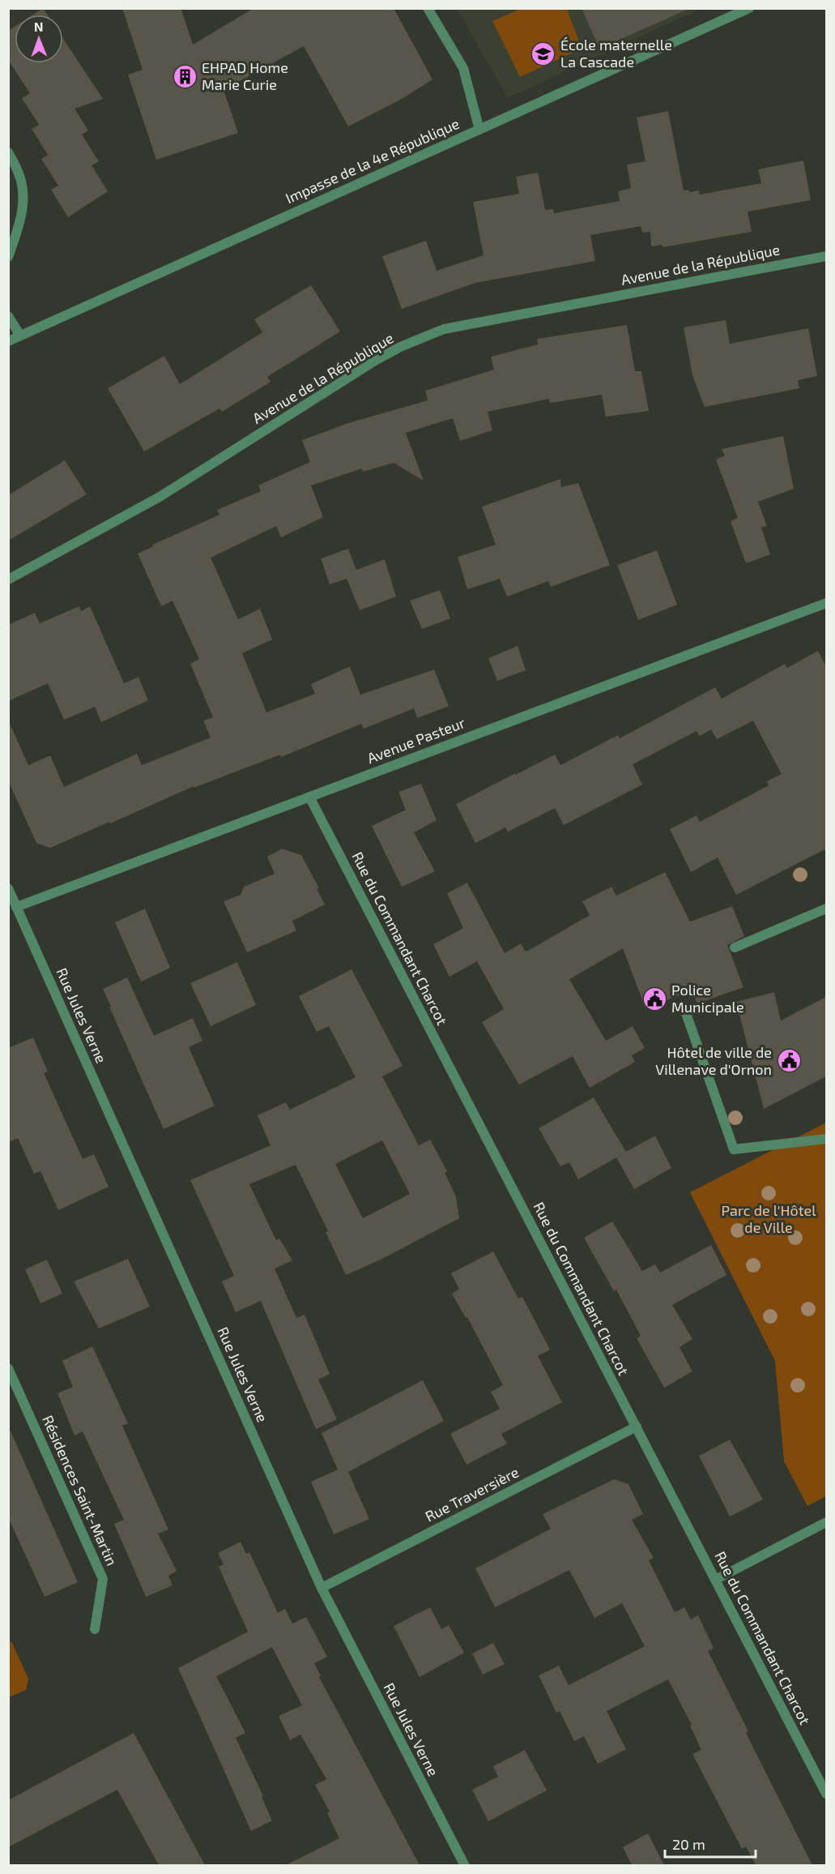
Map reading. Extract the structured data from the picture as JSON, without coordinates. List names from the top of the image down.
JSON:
{
  "streets": {
    "street": [
      "Impasse de la 4e République",
      "Avenue de la République",
      "Avenue Pasteur",
      "Rue du Commandant Charcot",
      "Rue Jules Verne",
      "Résidences Saint-Martin",
      "Rue Traversière"
    ]
  },
  "crossings": [
    ["Avenue Pasteur", "Rue du Commandant Charcot"],
    ["Avenue Pasteur", "Rue Jules Verne"],
    ["Rue du Commandant Charcot", "Rue Traversière"],
    ["Rue Jules Verne", "Rue Traversière"]
  ],
  "parks": ["Parc de l'Hôtel de Ville"],
  "places": {
    "school or university": ["École maternelle La Cascade"],
    "building": ["EHPAD Home Marie Curie"],
    "public building": ["Police Municipale", "Hôtel de ville de Villenave d'Ornon"]
  },
  "scale_bar": "20 m",
  "north": "top"
}
